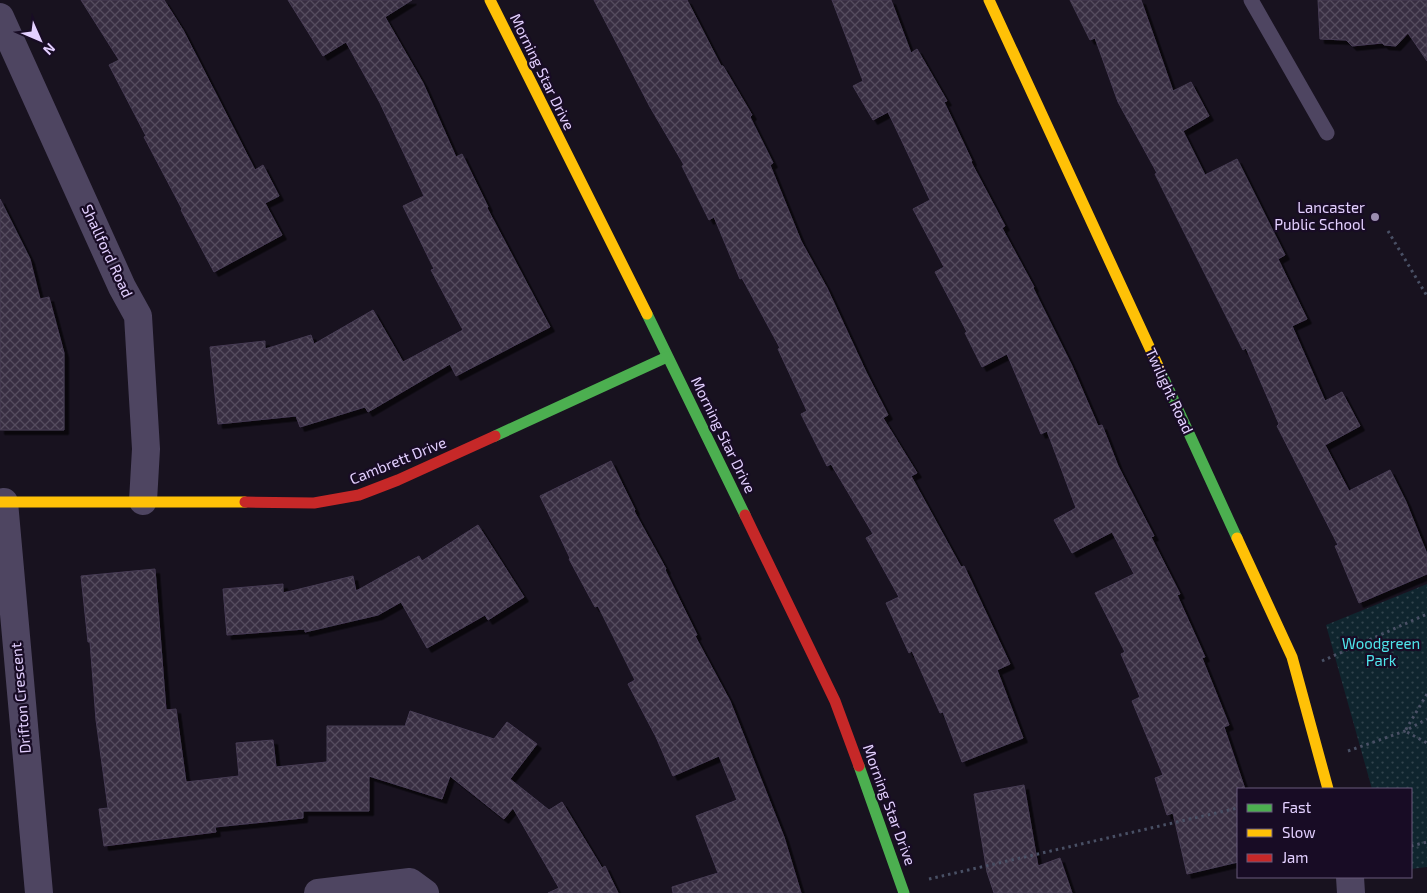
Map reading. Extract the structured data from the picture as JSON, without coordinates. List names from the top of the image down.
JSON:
{
  "streets": {
    "street": [
      "Morning Star Drive",
      "Shallford Road",
      "Twilight Road",
      "Cambrett Drive",
      "Drifton Crescent"
    ]
  },
  "crossings": [
    ["Morning Star Drive", "Cambrett Drive"],
    ["Shallford Road", "Cambrett Drive"],
    ["Cambrett Drive", "Drifton Crescent"]
  ],
  "parks": ["Woodgreen Park"],
  "places": ["Lancaster Public School"],
  "legend": ["Fast", "Slow", "Jam"],
  "north": "bottom right"
}
